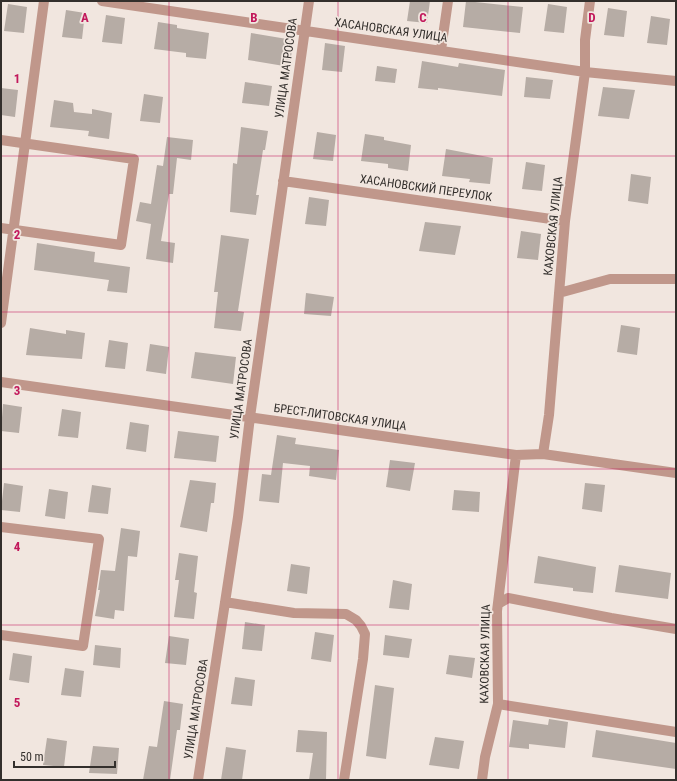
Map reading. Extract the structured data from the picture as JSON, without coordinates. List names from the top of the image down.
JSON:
{
  "streets": {
    "street": [
      "ХАСАНОВСКАЯ УЛИЦА",
      "УЛИЦА МАТРОСОВА",
      "ХАСАНОВСКИЙ ПЕРЕУЛОК",
      "КАХОВСКАЯ УЛИЦА",
      "БРЕСТ-ЛИТОВСКАЯ УЛИЦА"
    ]
  },
  "crossings": [
    ["ХАСАНОВСКАЯ УЛИЦА", "УЛИЦА МАТРОСОВА"],
    ["ХАСАНОВСКАЯ УЛИЦА", "КАХОВСКАЯ УЛИЦА"],
    ["УЛИЦА МАТРОСОВА", "ХАСАНОВСКИЙ ПЕРЕУЛОК"],
    ["УЛИЦА МАТРОСОВА", "БРЕСТ-ЛИТОВСКАЯ УЛИЦА"],
    ["ХАСАНОВСКИЙ ПЕРЕУЛОК", "КАХОВСКАЯ УЛИЦА"],
    ["КАХОВСКАЯ УЛИЦА", "БРЕСТ-ЛИТОВСКАЯ УЛИЦА"]
  ],
  "scale_bar": "50 m",
  "grid": {
    "columns": [
      "A",
      "B",
      "C",
      "D"
    ],
    "rows": [
      "1",
      "2",
      "3",
      "4",
      "5"
    ]
  }
}
